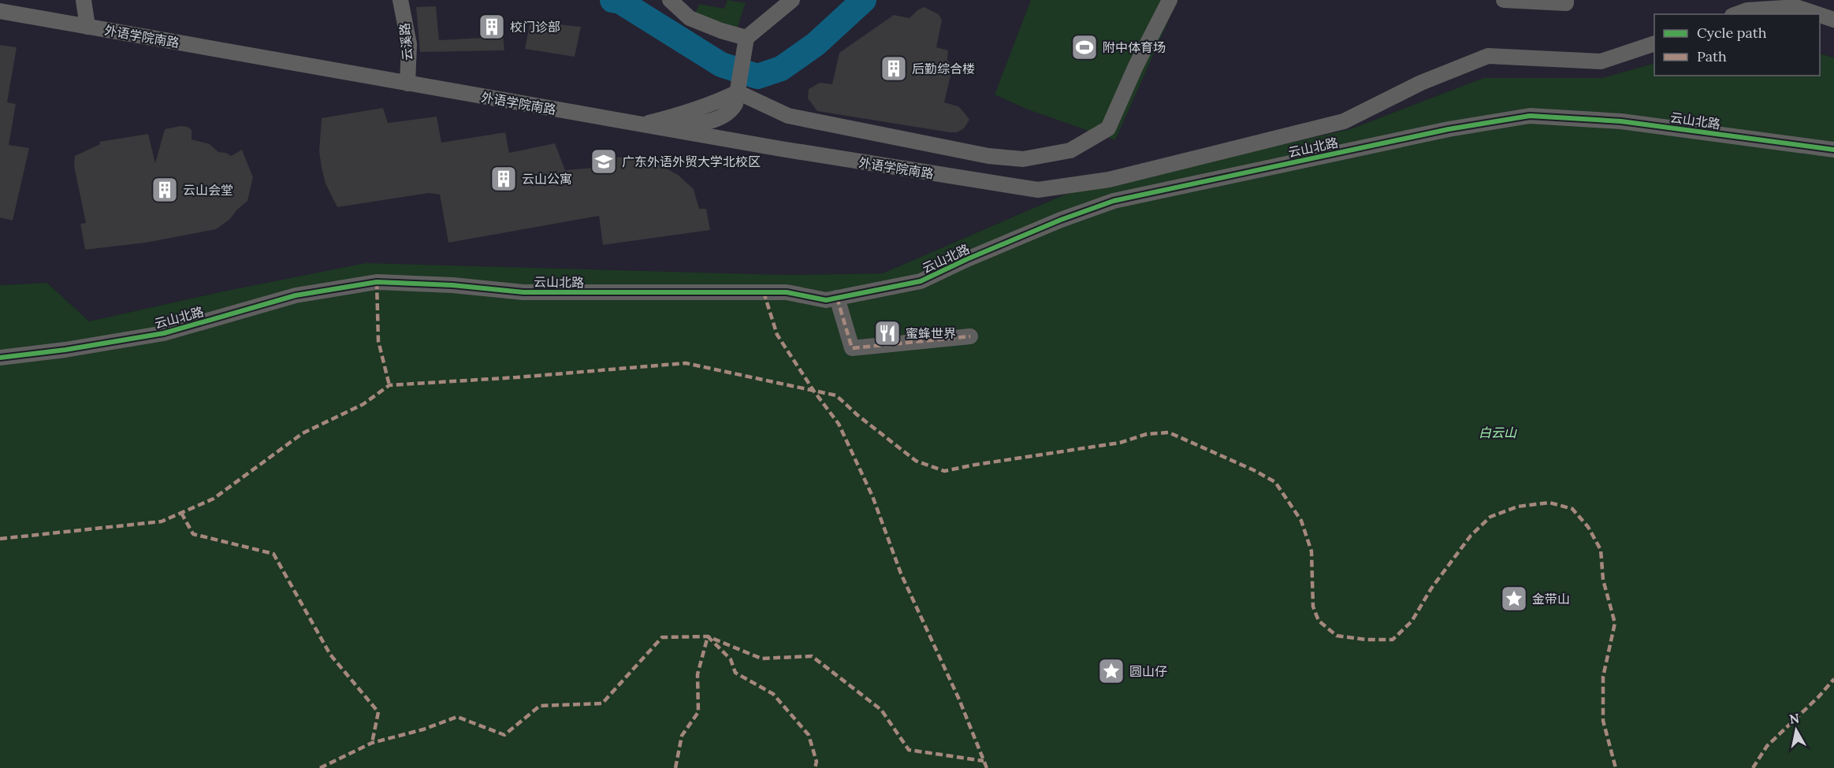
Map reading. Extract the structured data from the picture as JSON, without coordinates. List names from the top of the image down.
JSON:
{
  "streets": {
    "street": ["外语学院南路", "云溪路", "云山北路"]
  },
  "crossings": [
    ["外语学院南路", "云溪路"]
  ],
  "parks": ["白云山"],
  "places": {
    "building": [
      "校门诊部",
      "后勤综合楼",
      "云山公寓",
      "云山会堂"
    ],
    "sports": ["附中体育场"],
    "school or university": ["广东外语外贸大学北校区"],
    "restaurant": ["蜜蜂世界"],
    "place": ["金带山", "圆山仔"]
  },
  "legend": ["Cycle path", "Path"],
  "north": "top"
}
